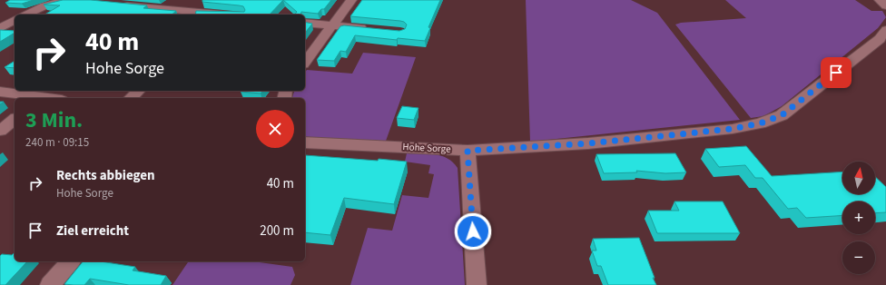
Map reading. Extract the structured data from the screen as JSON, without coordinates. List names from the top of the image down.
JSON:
{
  "streets": {
    "street": ["Hohe Sorge"]
  },
  "north": "top",
  "page": {
    "turn": ["40 m", "Hohe Sorge"],
    "heading": ["3 Min.", "240 m · 09:15"],
    "list": [
      {
        "name": "Rechts abbiegen",
        "note": "Hohe Sorge",
        "value": "40 m"
      },
      {
        "name": "Ziel erreicht",
        "value": "200 m"
      }
    ],
    "map_buttons": ["+", "−"]
  }
}
